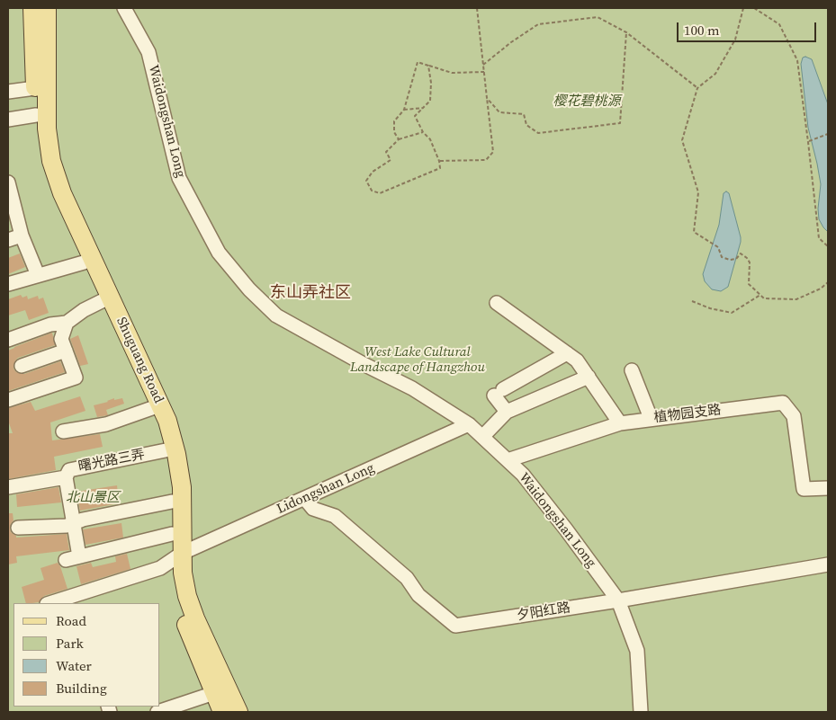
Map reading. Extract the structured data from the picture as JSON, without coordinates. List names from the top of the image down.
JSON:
{
  "streets": {
    "main road": ["Shuguang Road"],
    "street": [
      "Waidongshan Long",
      "植物园支路",
      "曙光路三弄",
      "Lidongshan Long",
      "夕阳红路"
    ]
  },
  "crossings": [
    ["Waidongshan Long", "植物园支路"],
    ["Waidongshan Long", "Lidongshan Long"],
    ["Waidongshan Long", "夕阳红路"],
    ["Shuguang Road", "曙光路三弄"],
    ["Shuguang Road", "Lidongshan Long"],
    ["Lidongshan Long", "夕阳红路"]
  ],
  "districts": ["东山弄社区"],
  "parks": ["樱花碧桃源", "West Lake Cultural Landscape of Hangzhou", "北山景区"],
  "legend": [
    "Road",
    "Park",
    "Water",
    "Building"
  ],
  "scale_bar": "100 m"
}
